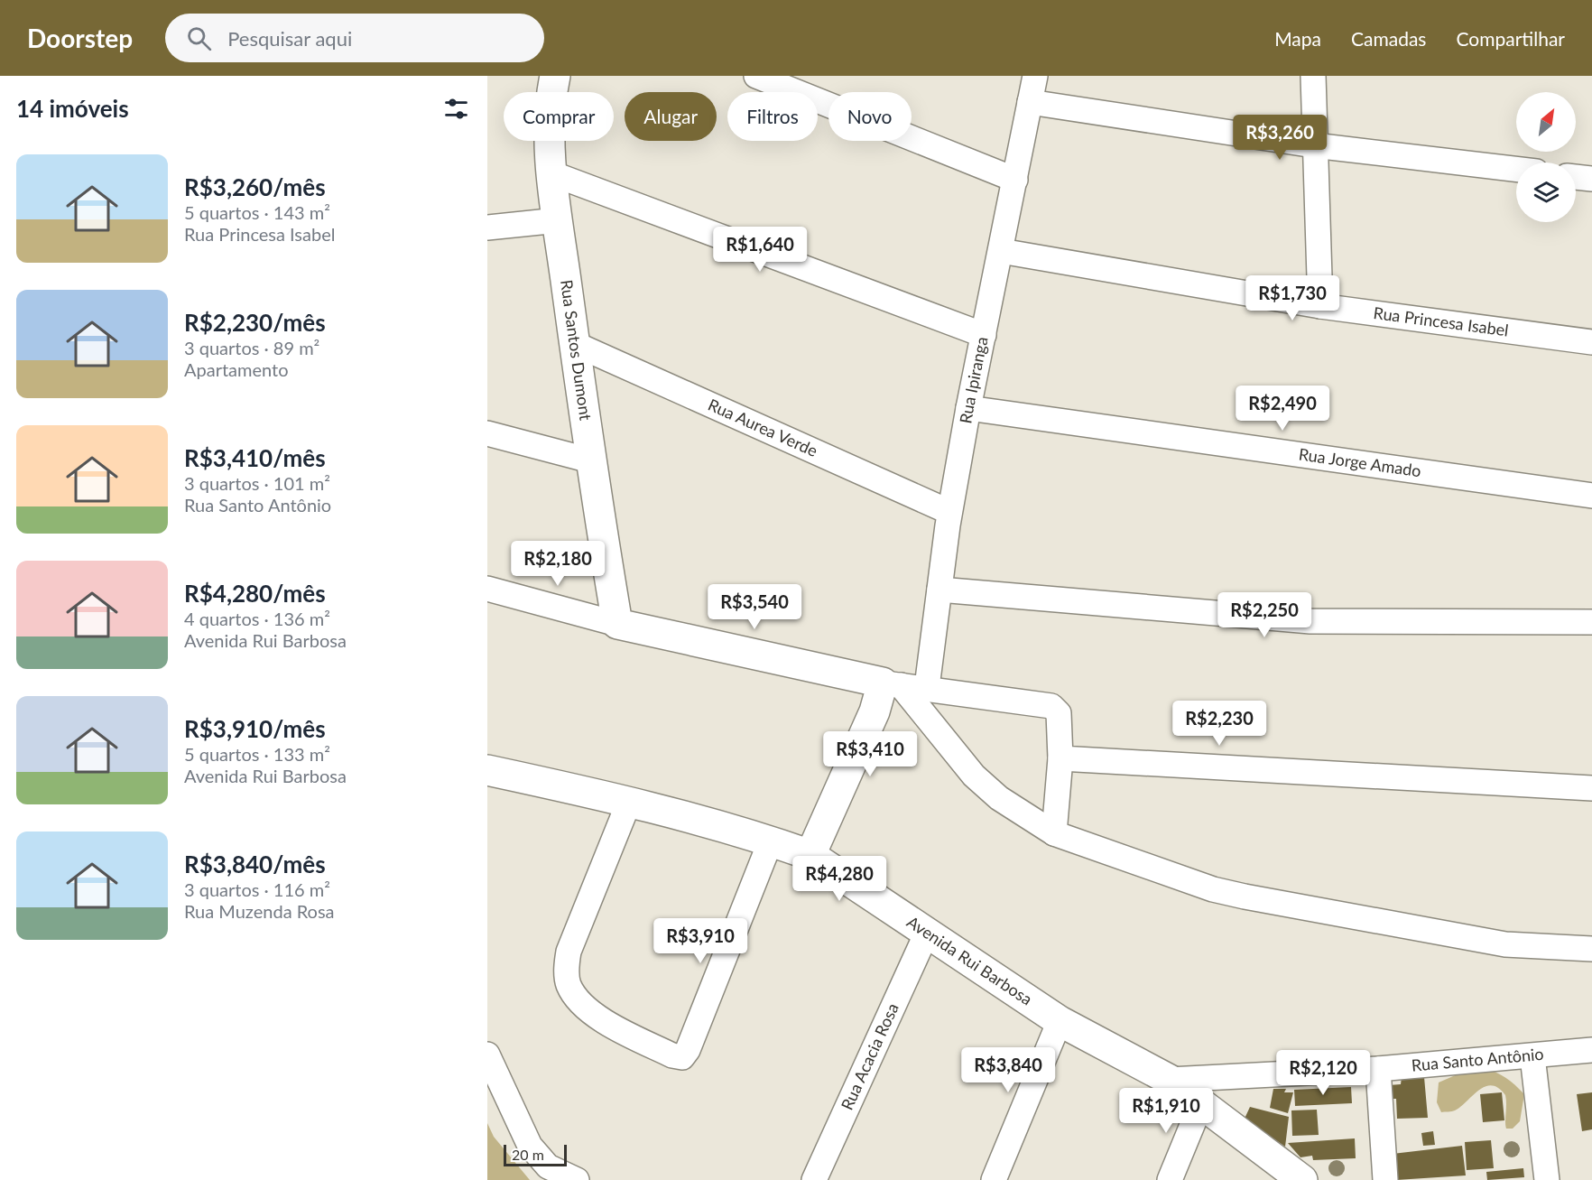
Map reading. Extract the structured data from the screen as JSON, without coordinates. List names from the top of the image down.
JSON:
{
  "streets": {
    "street": [
      "Rua Princesa Isabel",
      "Rua Santos Dumont",
      "Rua Ipiranga",
      "Rua Aurea Verde",
      "Rua Jorge Amado",
      "Avenida Rui Barbosa",
      "Rua Acacia Rosa",
      "Rua Santo Antônio"
    ]
  },
  "crossings": [
    ["Rua Princesa Isabel", "Rua Ipiranga"],
    ["Rua Santos Dumont", "Rua Aurea Verde"],
    ["Rua Ipiranga", "Rua Aurea Verde"],
    ["Rua Ipiranga", "Rua Jorge Amado"],
    ["Avenida Rui Barbosa", "Rua Acacia Rosa"],
    ["Avenida Rui Barbosa", "Rua Santo Antônio"]
  ],
  "scale_bar": "20 m",
  "north": "top right",
  "page": {
    "header": "Doorstep",
    "search": "Pesquisar aqui",
    "nav": ["Mapa", "Camadas", "Compartilhar"],
    "heading": "14 imóveis",
    "chip": [
      "Comprar",
      "Alugar",
      "Filtros",
      "Novo"
    ],
    "price": [
      "R$3,260",
      "R$1,640",
      "R$1,730",
      "R$2,490",
      "R$2,180",
      "R$3,540",
      "R$2,250",
      "R$2,230",
      "R$3,410",
      "R$4,280",
      "R$3,910",
      "R$3,840",
      "R$2,120",
      "R$1,910"
    ],
    "list": [
      {
        "name": "R$3,260/mês",
        "note": "5 quartos · 143 m² · Rua Princesa Isabel"
      },
      {
        "name": "R$2,230/mês",
        "note": "3 quartos · 89 m² · Apartamento"
      },
      {
        "name": "R$3,410/mês",
        "note": "3 quartos · 101 m² · Rua Santo Antônio"
      },
      {
        "name": "R$4,280/mês",
        "note": "4 quartos · 136 m² · Avenida Rui Barbosa"
      },
      {
        "name": "R$3,910/mês",
        "note": "5 quartos · 133 m² · Avenida Rui Barbosa"
      },
      {
        "name": "R$3,840/mês",
        "note": "3 quartos · 116 m² · Rua Muzenda Rosa"
      }
    ],
    "scale": "20 m"
  }
}
